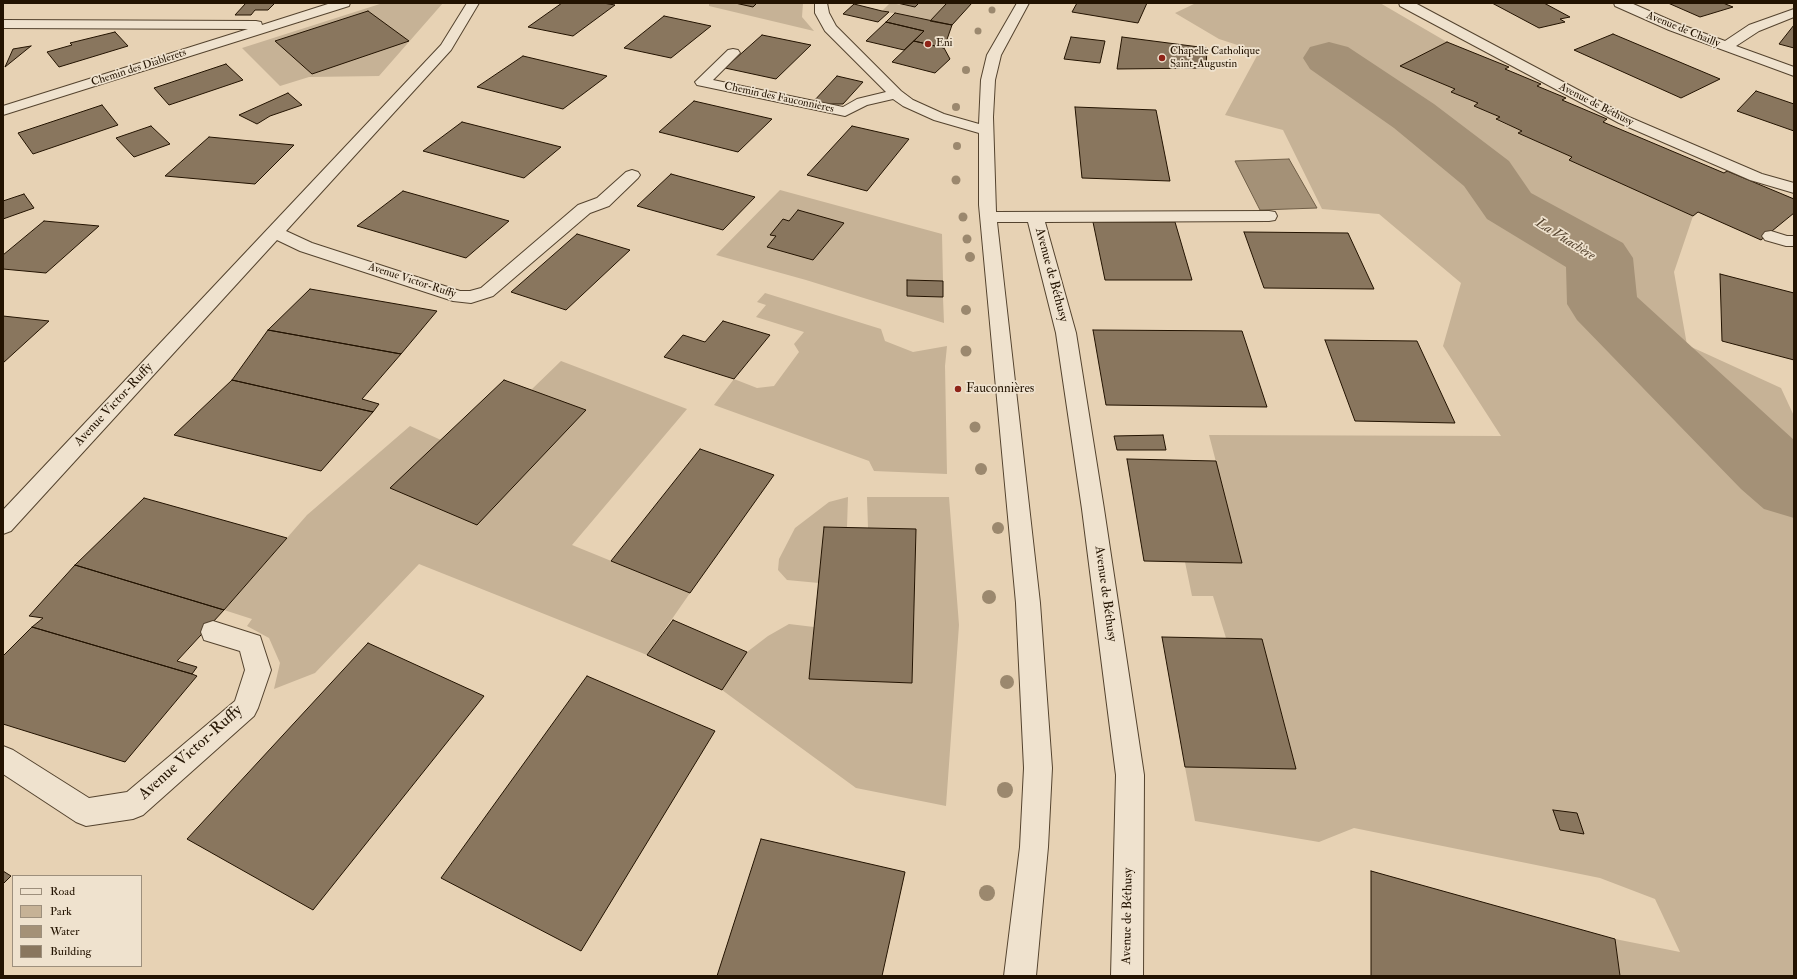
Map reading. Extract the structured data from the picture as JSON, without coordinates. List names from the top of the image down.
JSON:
{
  "streets": {
    "street": [
      "Avenue de Chailly",
      "Chemin des Diablerets",
      "Chemin des Fauconnières",
      "Avenue de Béthusy",
      "Avenue Victor-Ruffy"
    ]
  },
  "water": ["La Vuachère"],
  "places": ["Eni", "Chapelle Catholique Saint-Augustin", "Fauconnières"],
  "legend": [
    "Road",
    "Park",
    "Water",
    "Building"
  ]
}
